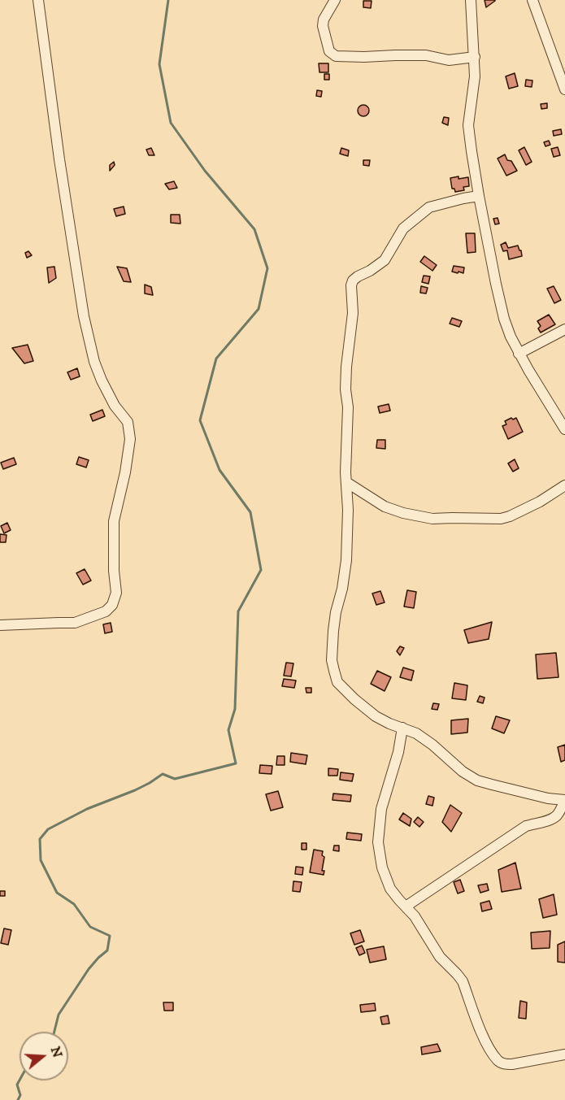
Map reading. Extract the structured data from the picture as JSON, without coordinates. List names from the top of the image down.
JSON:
{
  "north": "right"
}
